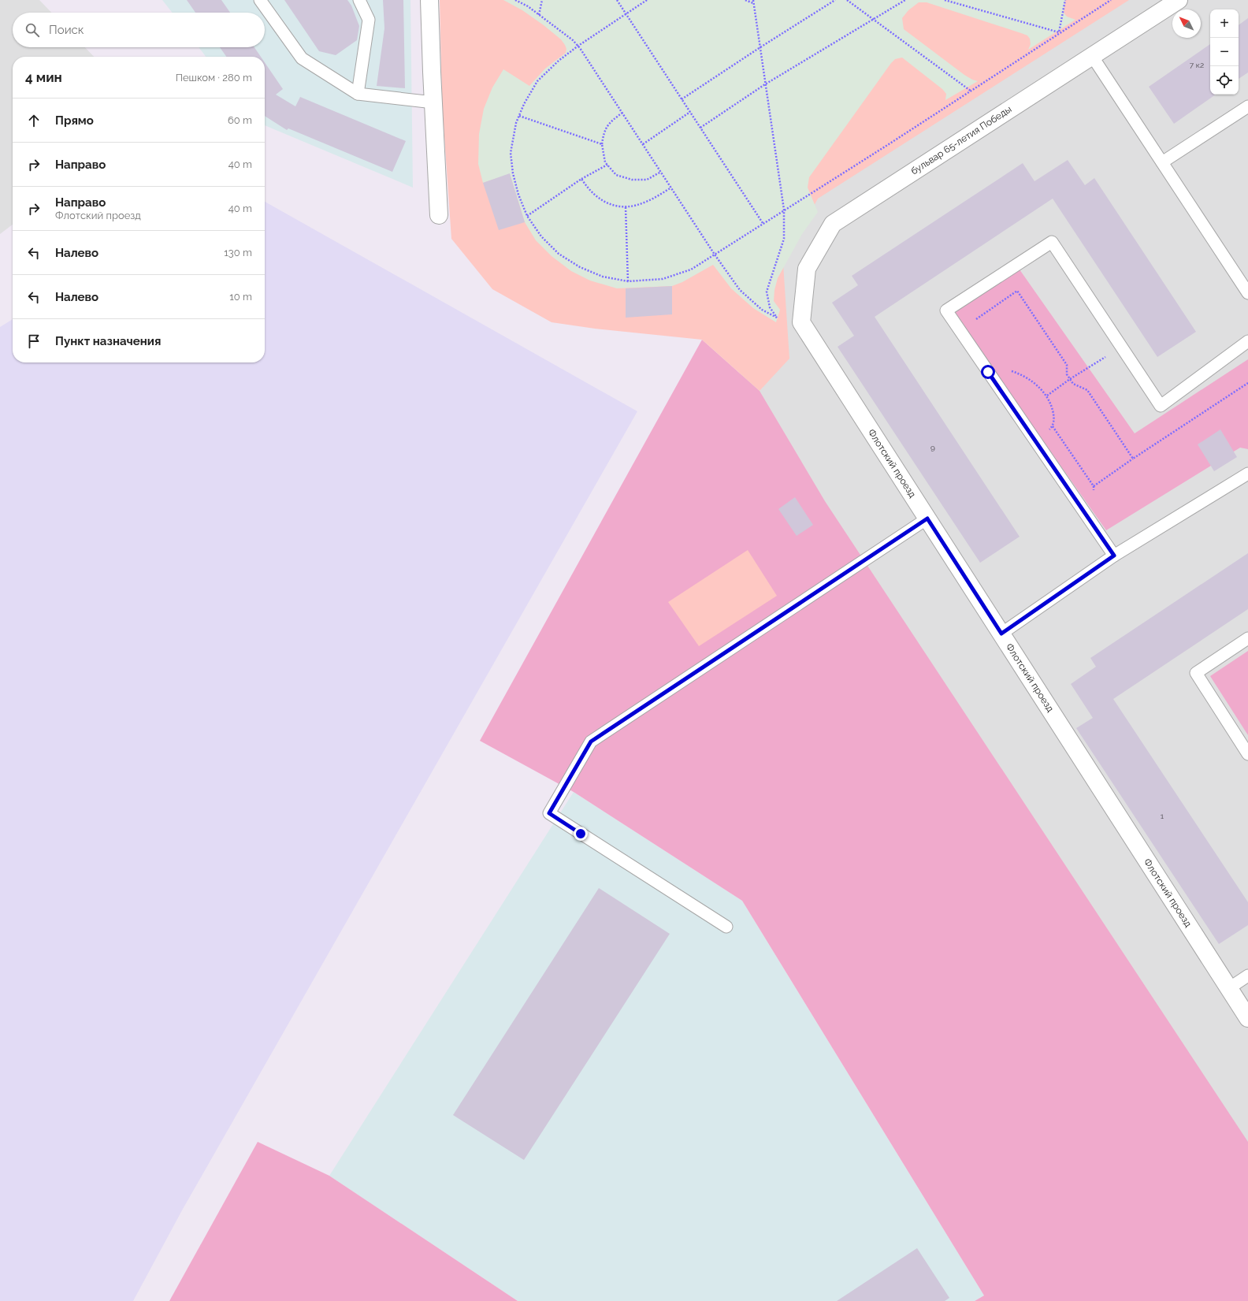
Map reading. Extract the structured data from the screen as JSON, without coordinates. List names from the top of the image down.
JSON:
{
  "streets": {
    "street": ["бульвар 65-летия Победы", "Флотский проезд"]
  },
  "crossings": [
    ["бульвар 65-летия Победы", "Флотский проезд"]
  ],
  "house_numbers": ["7 к2", "9", "1"],
  "north": "top left",
  "page": {
    "map_buttons": ["+", "−"],
    "search": "Поиск",
    "heading": ["4 мин", "Пешком · 280 m"],
    "list": [
      ["Прямо", "60 m"],
      ["Направо", "40 m"],
      ["Направо", "Флотский проезд", "40 m"],
      ["Налево", "130 m"],
      ["Налево", "10 m"],
      "Пункт назначения"
    ]
  }
}
